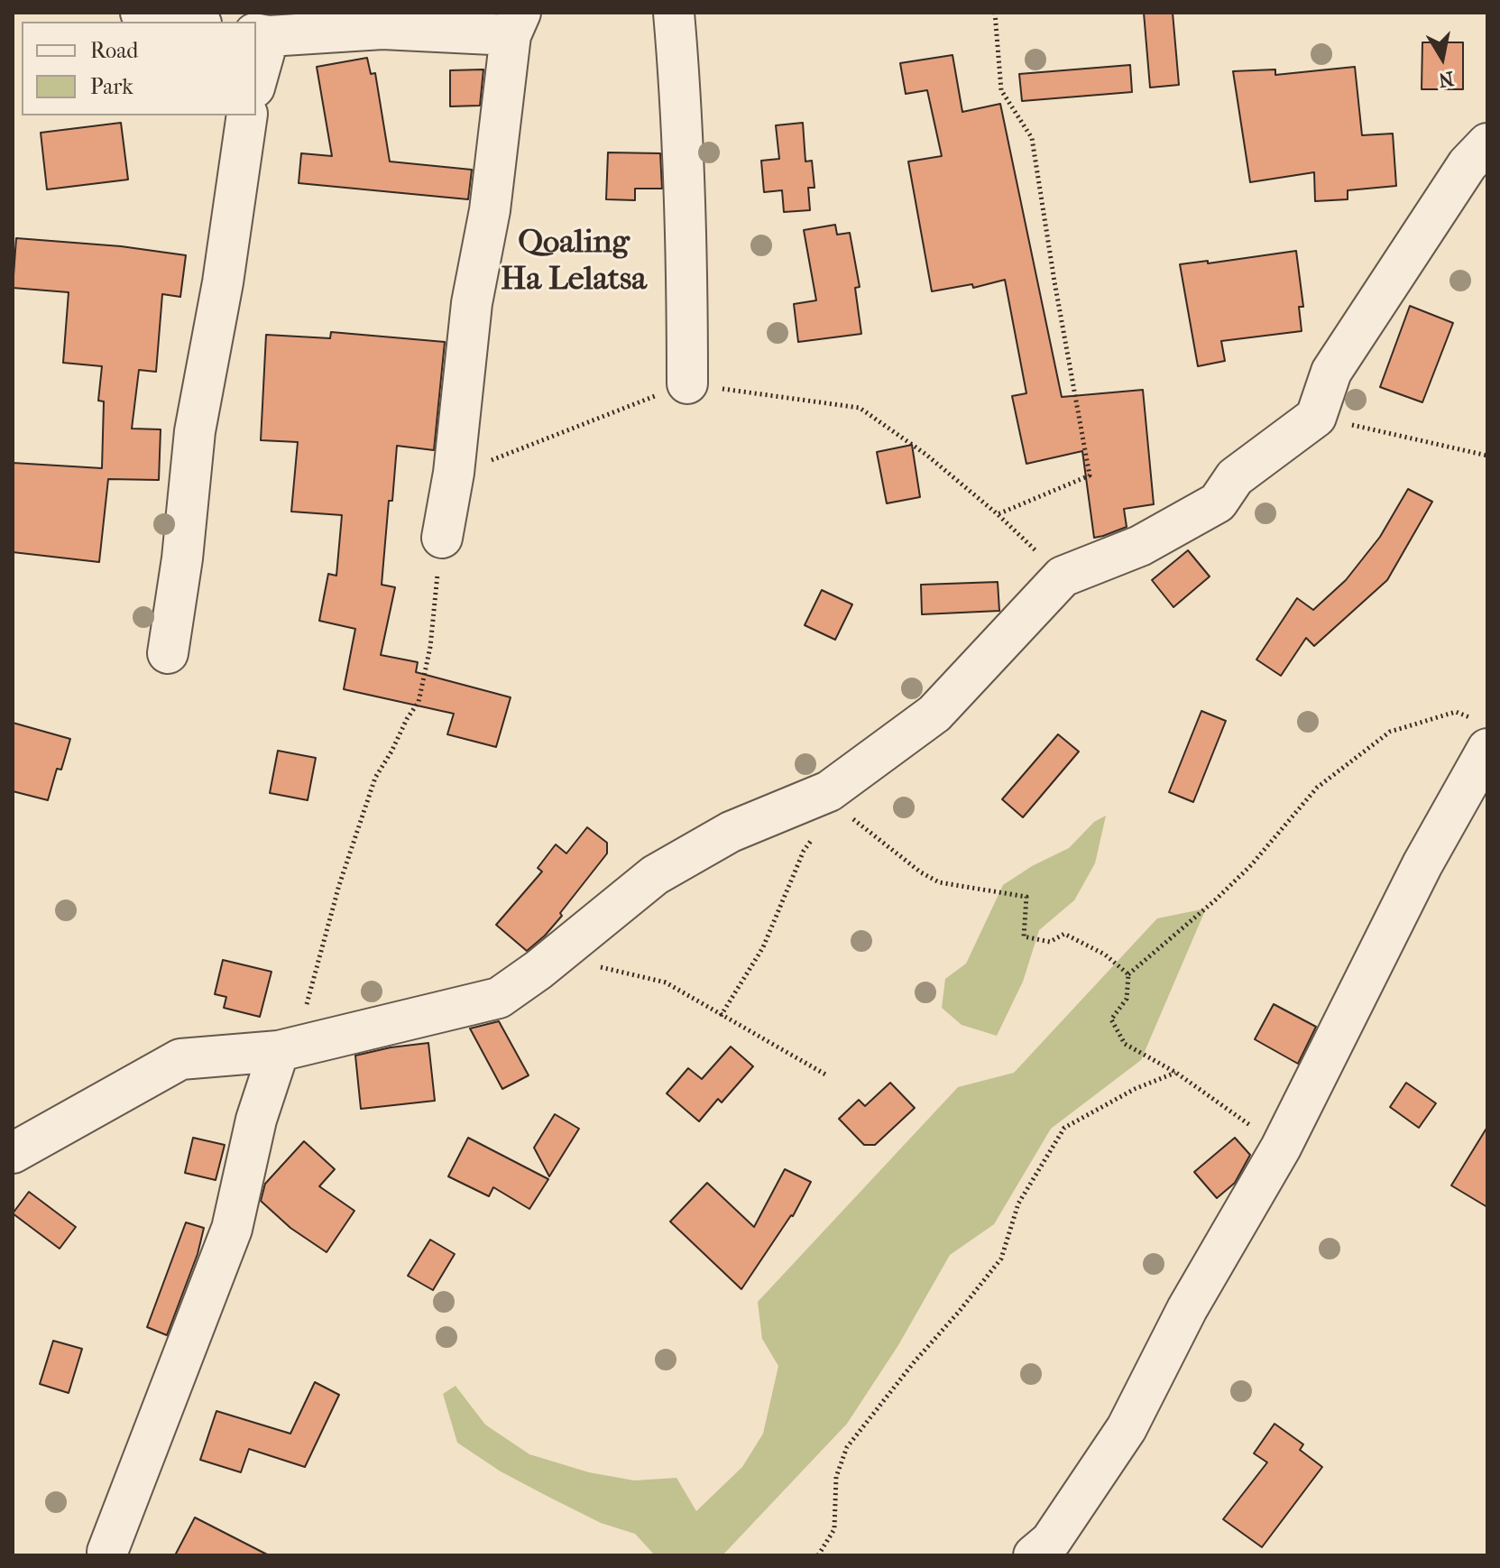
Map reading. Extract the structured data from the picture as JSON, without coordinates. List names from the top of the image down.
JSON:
{
  "districts": ["Qoaling Ha Lelatsa"],
  "legend": ["Road", "Park"],
  "north": "bottom"
}
